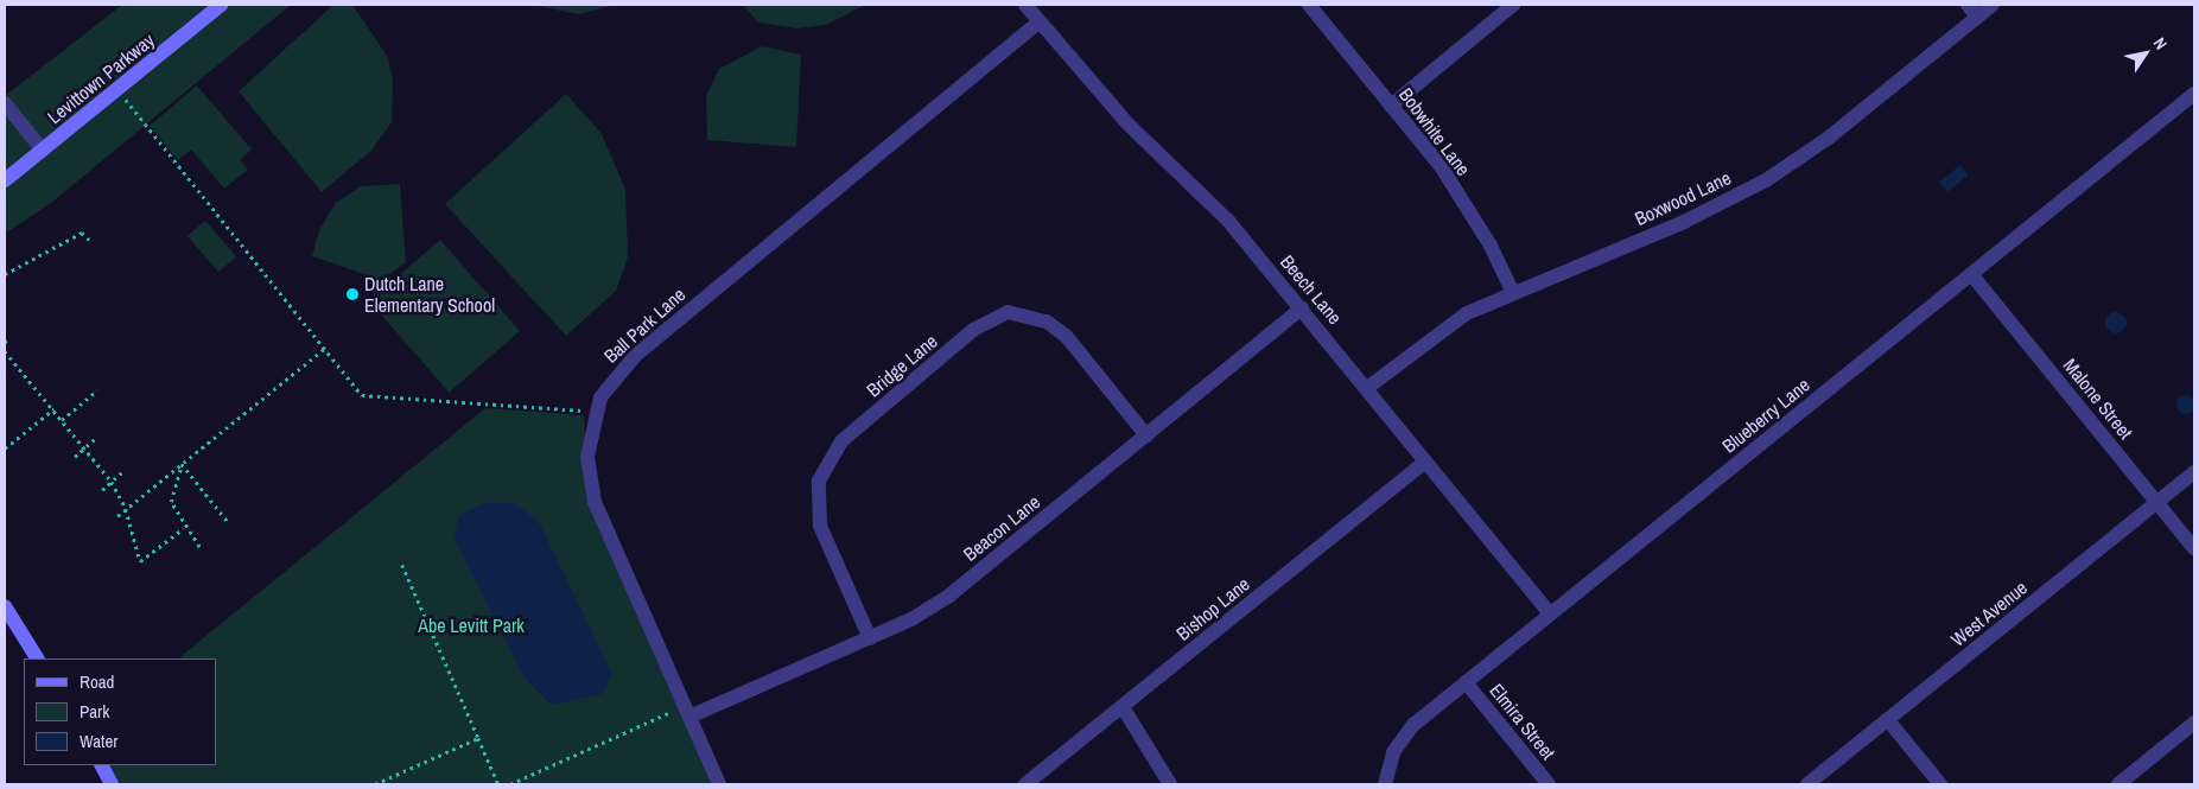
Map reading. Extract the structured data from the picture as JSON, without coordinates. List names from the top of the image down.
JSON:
{
  "streets": {
    "street": [
      "Levittown Parkway",
      "Bobwhite Lane",
      "Boxwood Lane",
      "Beech Lane",
      "Ball Park Lane",
      "Bridge Lane",
      "Malone Street",
      "Blueberry Lane",
      "Beacon Lane",
      "Bishop Lane",
      "West Avenue",
      "Elmira Street"
    ]
  },
  "crossings": [
    ["Bobwhite Lane", "Boxwood Lane"],
    ["Boxwood Lane", "Beech Lane"],
    ["Beech Lane", "Ball Park Lane"],
    ["Beech Lane", "Blueberry Lane"],
    ["Beech Lane", "Beacon Lane"],
    ["Beech Lane", "Bishop Lane"],
    ["Ball Park Lane", "Beacon Lane"],
    ["Bridge Lane", "Beacon Lane"],
    ["Malone Street", "Blueberry Lane"],
    ["Malone Street", "West Avenue"],
    ["Blueberry Lane", "Elmira Street"]
  ],
  "parks": ["Abe Levitt Park"],
  "places": ["Dutch Lane Elementary School"],
  "legend": ["Road", "Park", "Water"],
  "north": "top right"
}
